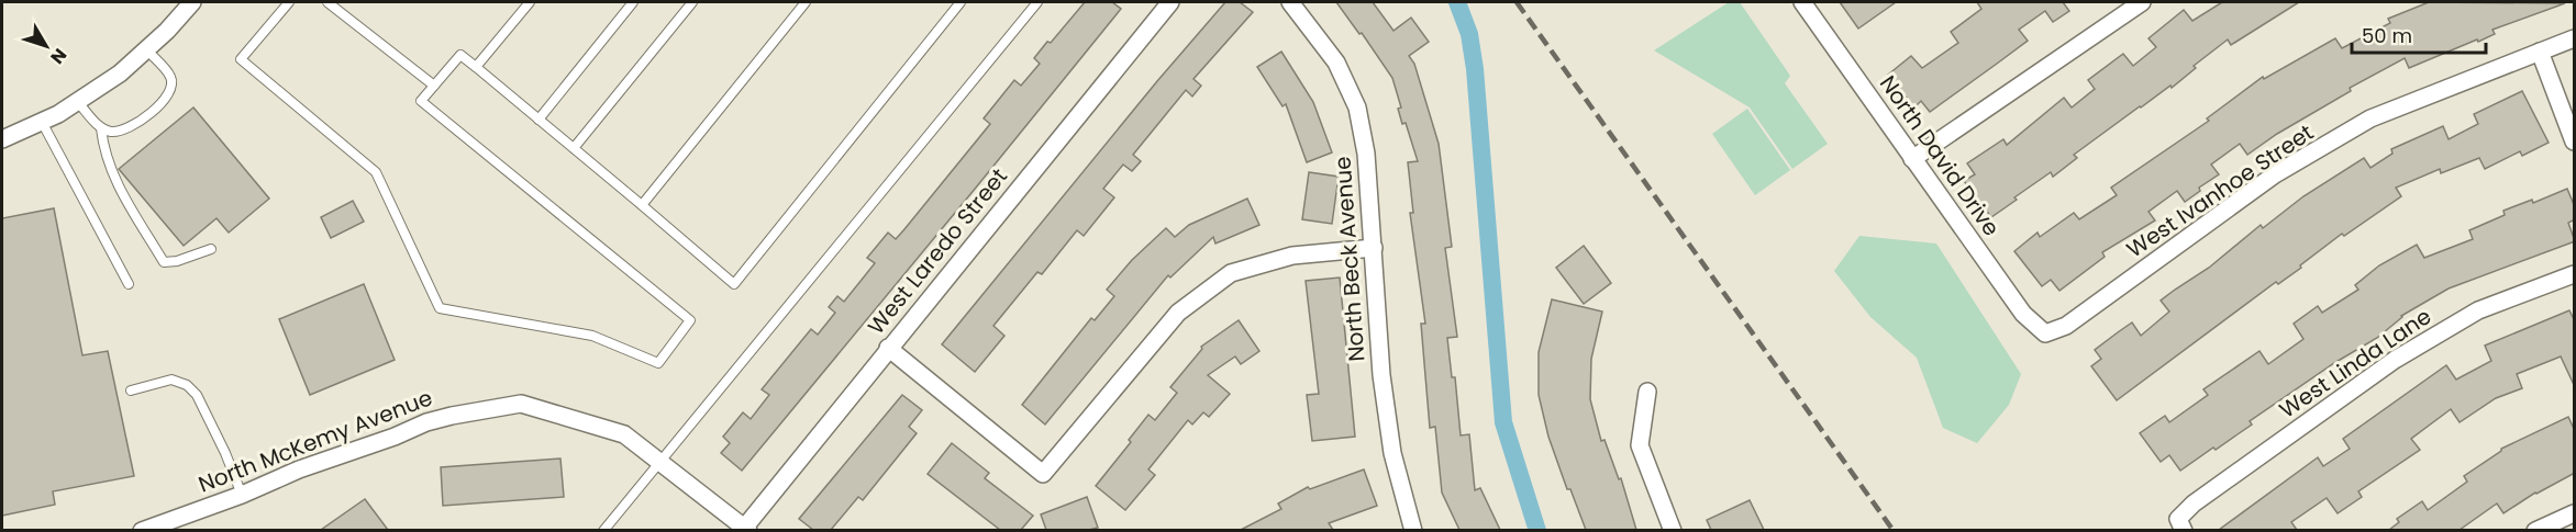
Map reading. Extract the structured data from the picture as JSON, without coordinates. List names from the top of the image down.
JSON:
{
  "streets": {
    "street": [
      "North David Drive",
      "West Ivanhoe Street",
      "West Laredo Street",
      "North Beck Avenue",
      "West Linda Lane",
      "North McKemy Avenue"
    ]
  },
  "crossings": [
    ["North David Drive", "West Ivanhoe Street"],
    ["West Laredo Street", "North McKemy Avenue"]
  ],
  "scale_bar": "50 m",
  "north": "bottom right"
}
